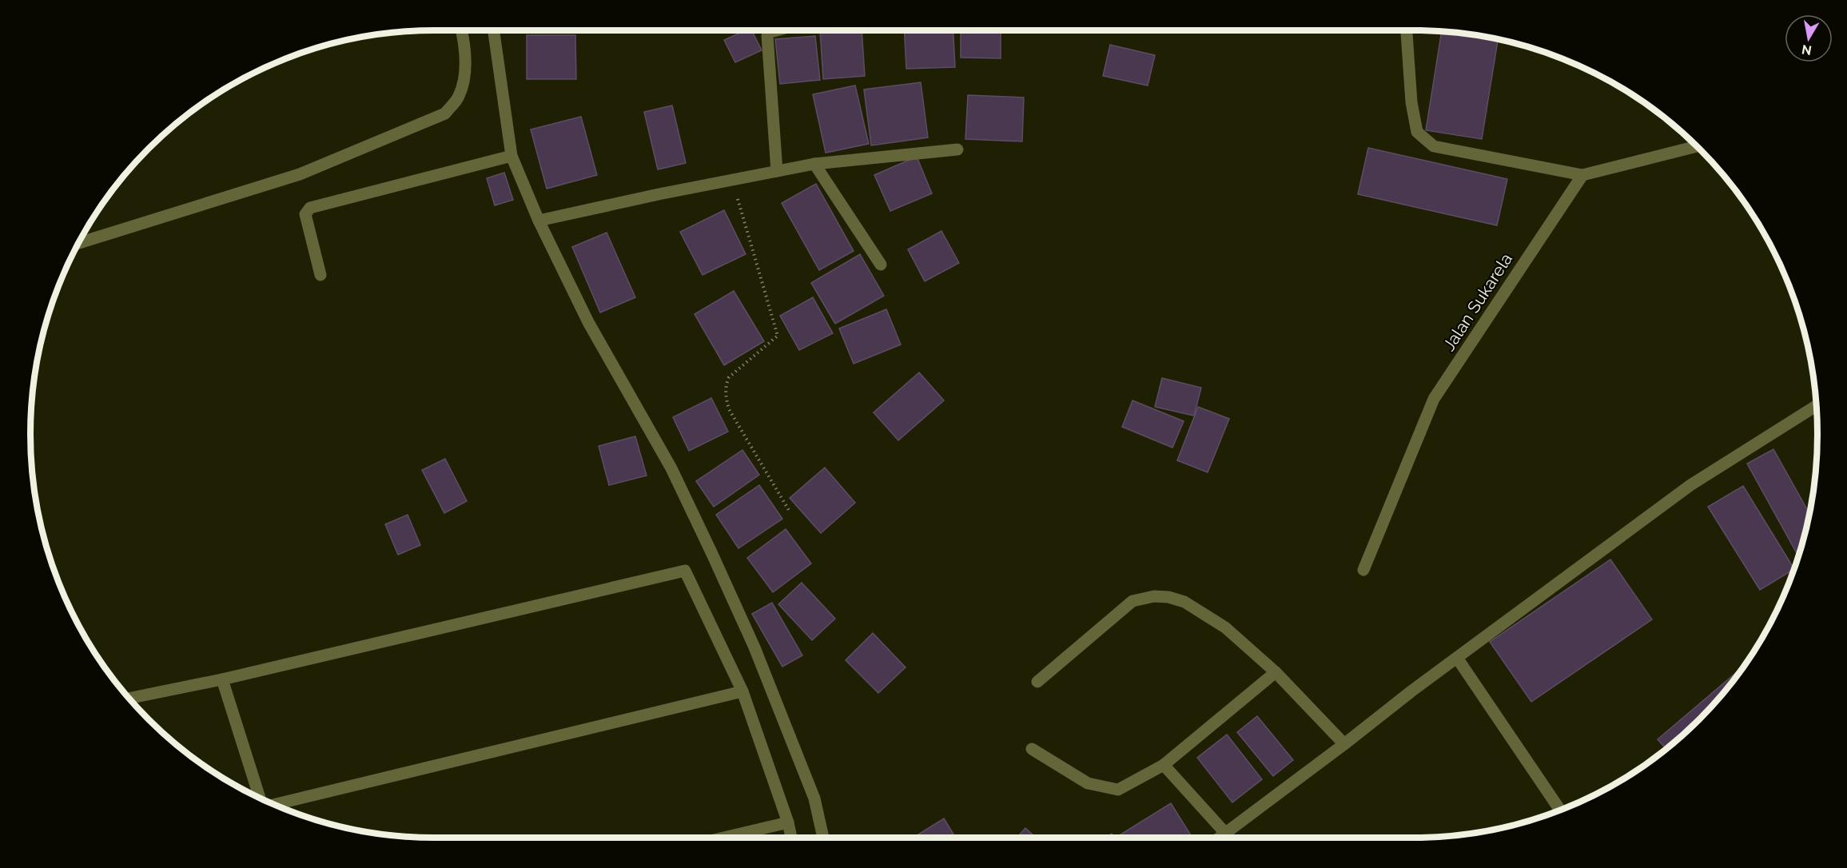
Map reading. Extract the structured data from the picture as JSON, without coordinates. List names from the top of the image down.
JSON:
{
  "streets": {
    "street": ["Jalan Sukarela"]
  },
  "north": "bottom"
}
